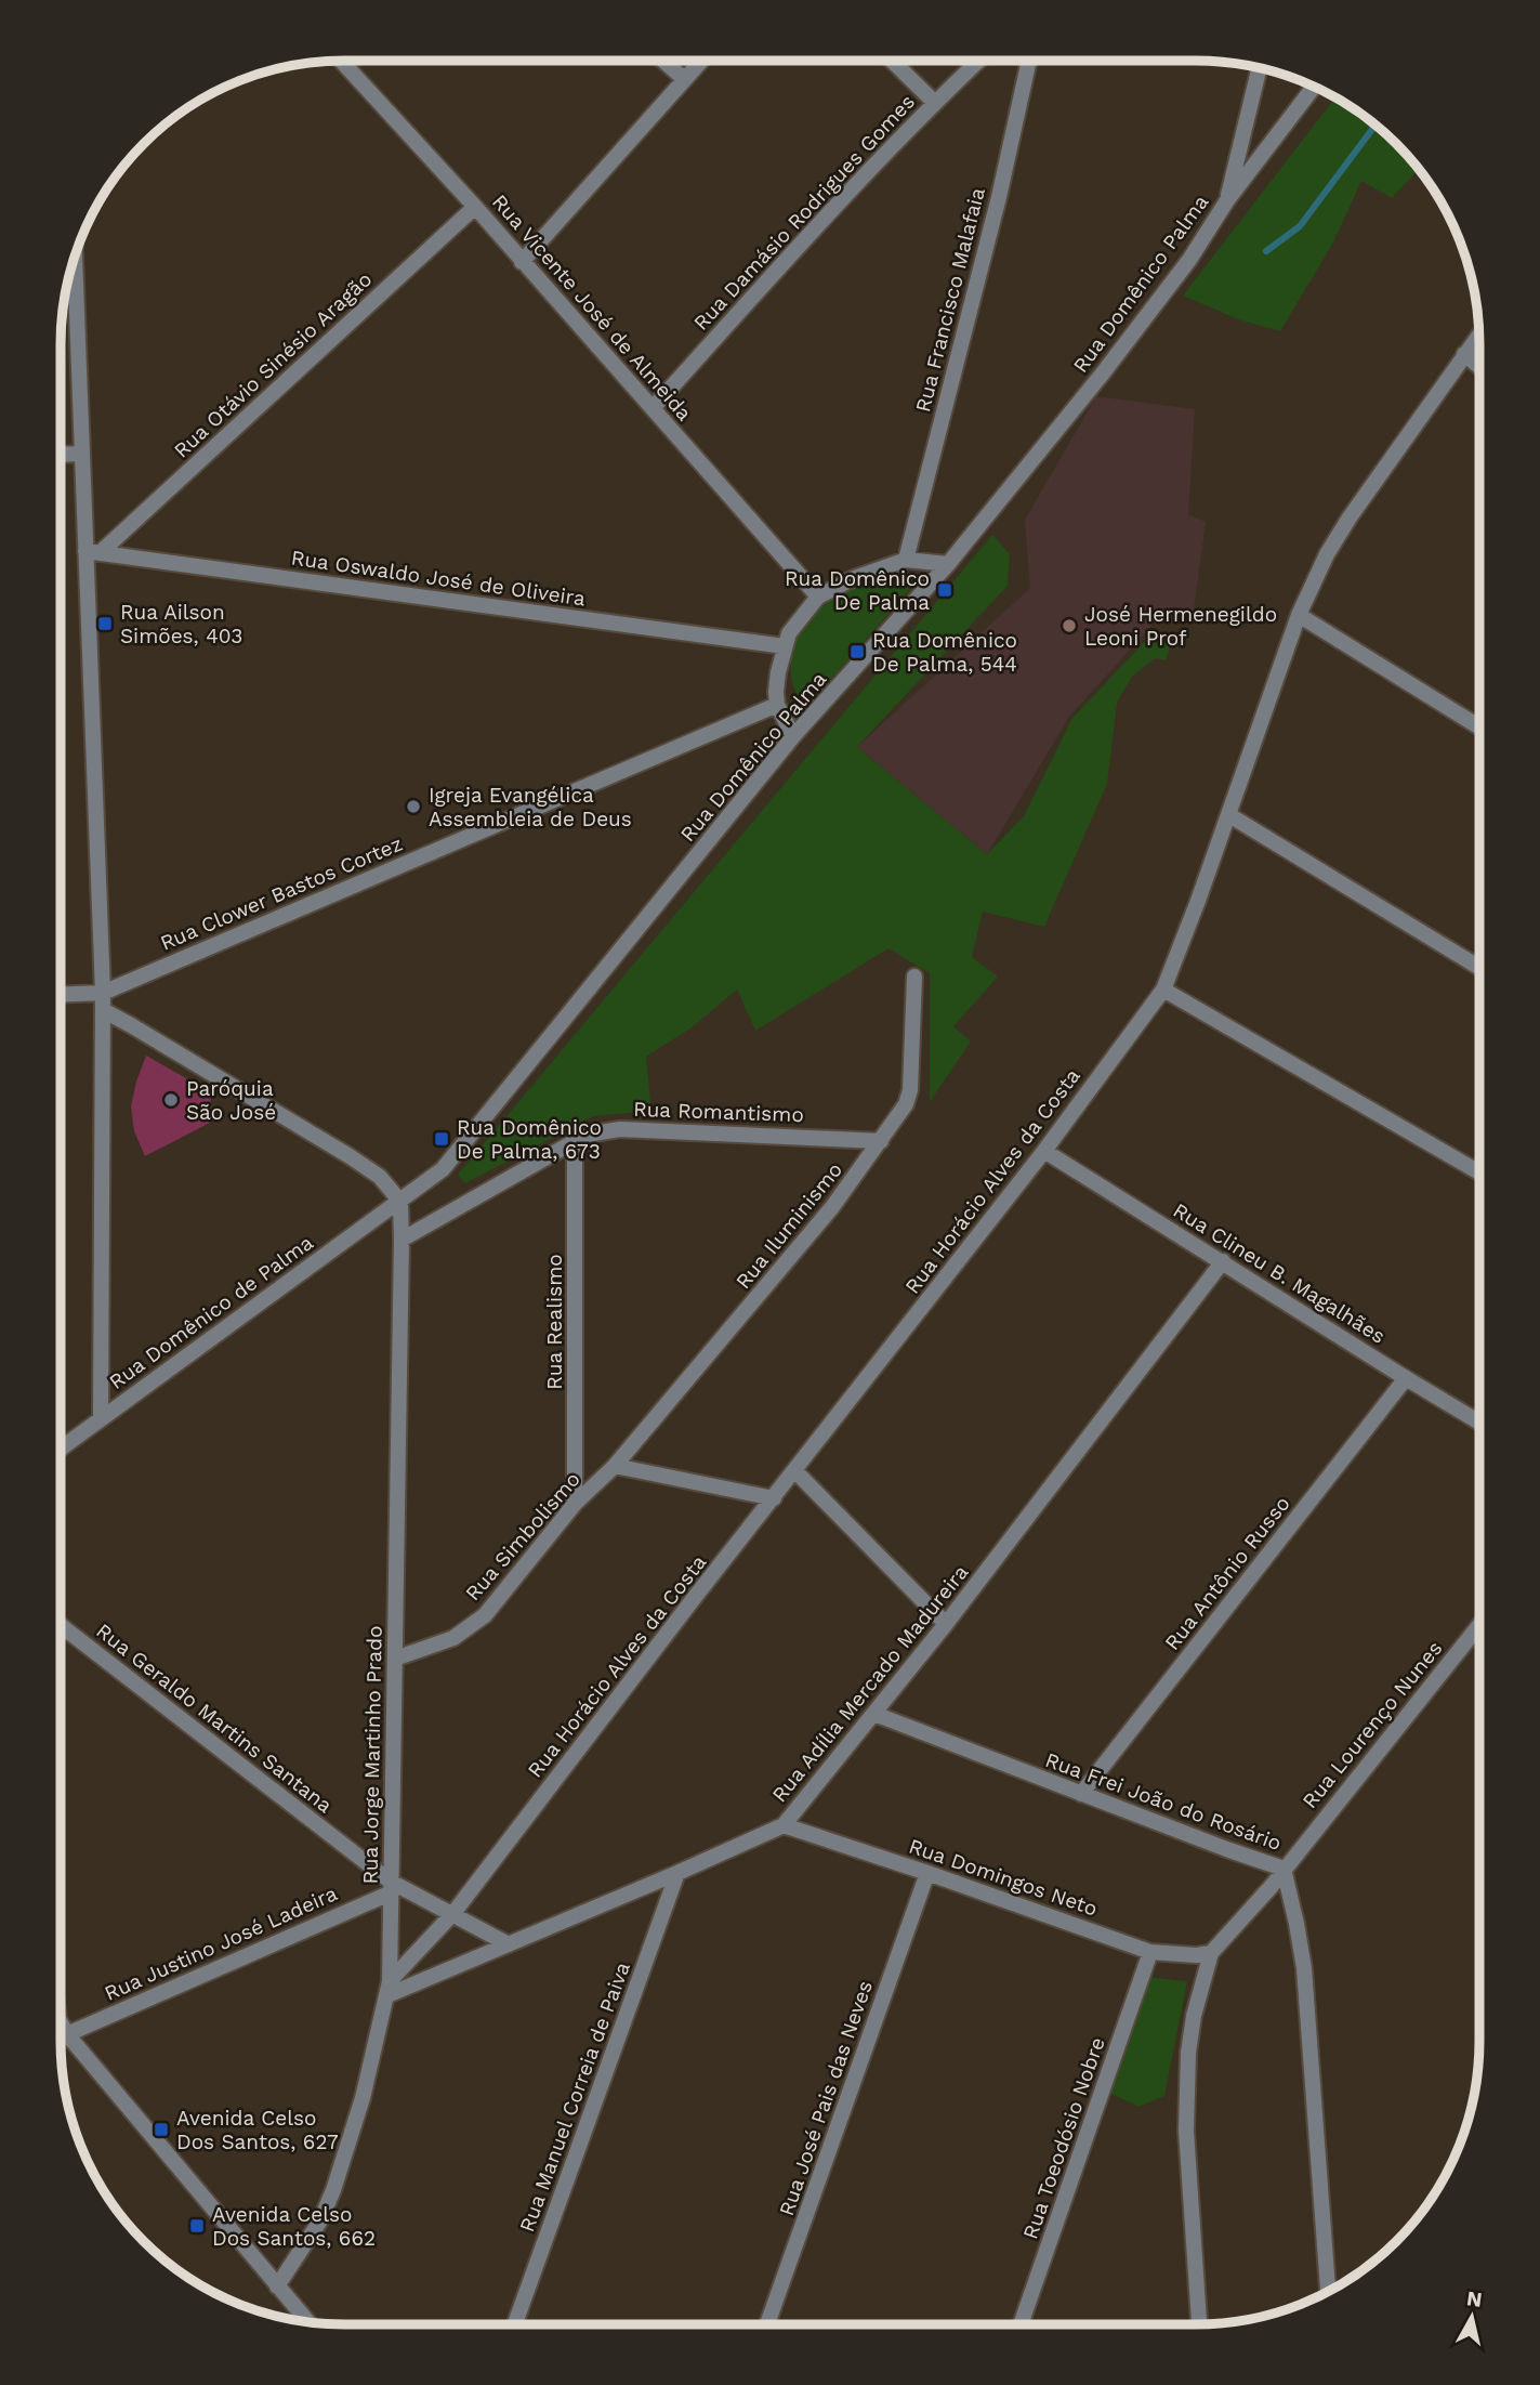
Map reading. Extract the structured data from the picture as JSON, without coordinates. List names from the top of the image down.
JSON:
{
  "streets": {
    "street": [
      "Rua Damásio Rodrigues Gomes",
      "Rua Domênico Palma",
      "Rua Francisco Malafaia",
      "Rua Vicente José de Almeida",
      "Rua Otávio Sinésio Aragão",
      "Rua Oswaldo José de Oliveira",
      "Rua Clower Bastos Cortez",
      "Rua Romantismo",
      "Rua Horácio Alves da Costa",
      "Rua Iluminismo",
      "Rua Clineu B. Magalhães",
      "Rua Domênico de Palma",
      "Rua Realismo",
      "Rua Simbolismo",
      "Rua Antônio Russo",
      "Rua Adília Mercado Madureira",
      "Rua Geraldo Martins Santana",
      "Rua Lourenço Nunes",
      "Rua Jorge Martinho Prado",
      "Rua Frei João do Rosário",
      "Rua Domingos Neto",
      "Rua Justino José Ladeira",
      "Rua Manuel Correia de Paiva",
      "Rua José Pais das Neves",
      "Rua Toeodósio Nobre"
    ]
  },
  "crossings": [
    ["Rua Damásio Rodrigues Gomes", "Rua Vicente José de Almeida"],
    ["Rua Domênico Palma", "Rua Domênico de Palma"],
    ["Rua Domênico Palma", "Rua Jorge Martinho Prado"],
    ["Rua Vicente José de Almeida", "Rua Otávio Sinésio Aragão"],
    ["Rua Otávio Sinésio Aragão", "Rua Oswaldo José de Oliveira"],
    ["Rua Romantismo", "Rua Iluminismo"],
    ["Rua Romantismo", "Rua Realismo"],
    ["Rua Romantismo", "Rua Jorge Martinho Prado"],
    ["Rua Horácio Alves da Costa", "Rua Clineu B. Magalhães"],
    ["Rua Horácio Alves da Costa", "Rua Adília Mercado Madureira"],
    ["Rua Horácio Alves da Costa", "Rua Geraldo Martins Santana"],
    ["Rua Horácio Alves da Costa", "Rua Jorge Martinho Prado"],
    ["Rua Iluminismo", "Rua Simbolismo"],
    ["Rua Clineu B. Magalhães", "Rua Antônio Russo"],
    ["Rua Clineu B. Magalhães", "Rua Adília Mercado Madureira"],
    ["Rua Domênico de Palma", "Rua Jorge Martinho Prado"],
    ["Rua Realismo", "Rua Simbolismo"],
    ["Rua Simbolismo", "Rua Jorge Martinho Prado"],
    ["Rua Antônio Russo", "Rua Frei João do Rosário"],
    ["Rua Adília Mercado Madureira", "Rua Geraldo Martins Santana"],
    ["Rua Adília Mercado Madureira", "Rua Jorge Martinho Prado"],
    ["Rua Adília Mercado Madureira", "Rua Frei João do Rosário"],
    ["Rua Adília Mercado Madureira", "Rua Domingos Neto"],
    ["Rua Adília Mercado Madureira", "Rua Manuel Correia de Paiva"],
    ["Rua Geraldo Martins Santana", "Rua Jorge Martinho Prado"],
    ["Rua Geraldo Martins Santana", "Rua Justino José Ladeira"],
    ["Rua Lourenço Nunes", "Rua Frei João do Rosário"],
    ["Rua Lourenço Nunes", "Rua Domingos Neto"],
    ["Rua Jorge Martinho Prado", "Rua Justino José Ladeira"],
    ["Rua Domingos Neto", "Rua José Pais das Neves"],
    ["Rua Domingos Neto", "Rua Toeodósio Nobre"]
  ],
  "places": {
    "transit": [
      "Rua Domênico De Palma",
      "Rua Ailson Simões, 403",
      "Rua Domênico De Palma, 544",
      "Rua Domênico De Palma, 673",
      "Avenida Celso Dos Santos, 627",
      "Avenida Celso Dos Santos, 662"
    ],
    "other": ["José Hermenegildo Leoni Prof", "Igreja Evangélica Assembleia de Deus", "Paróquia São José"]
  },
  "north": "top"
}
